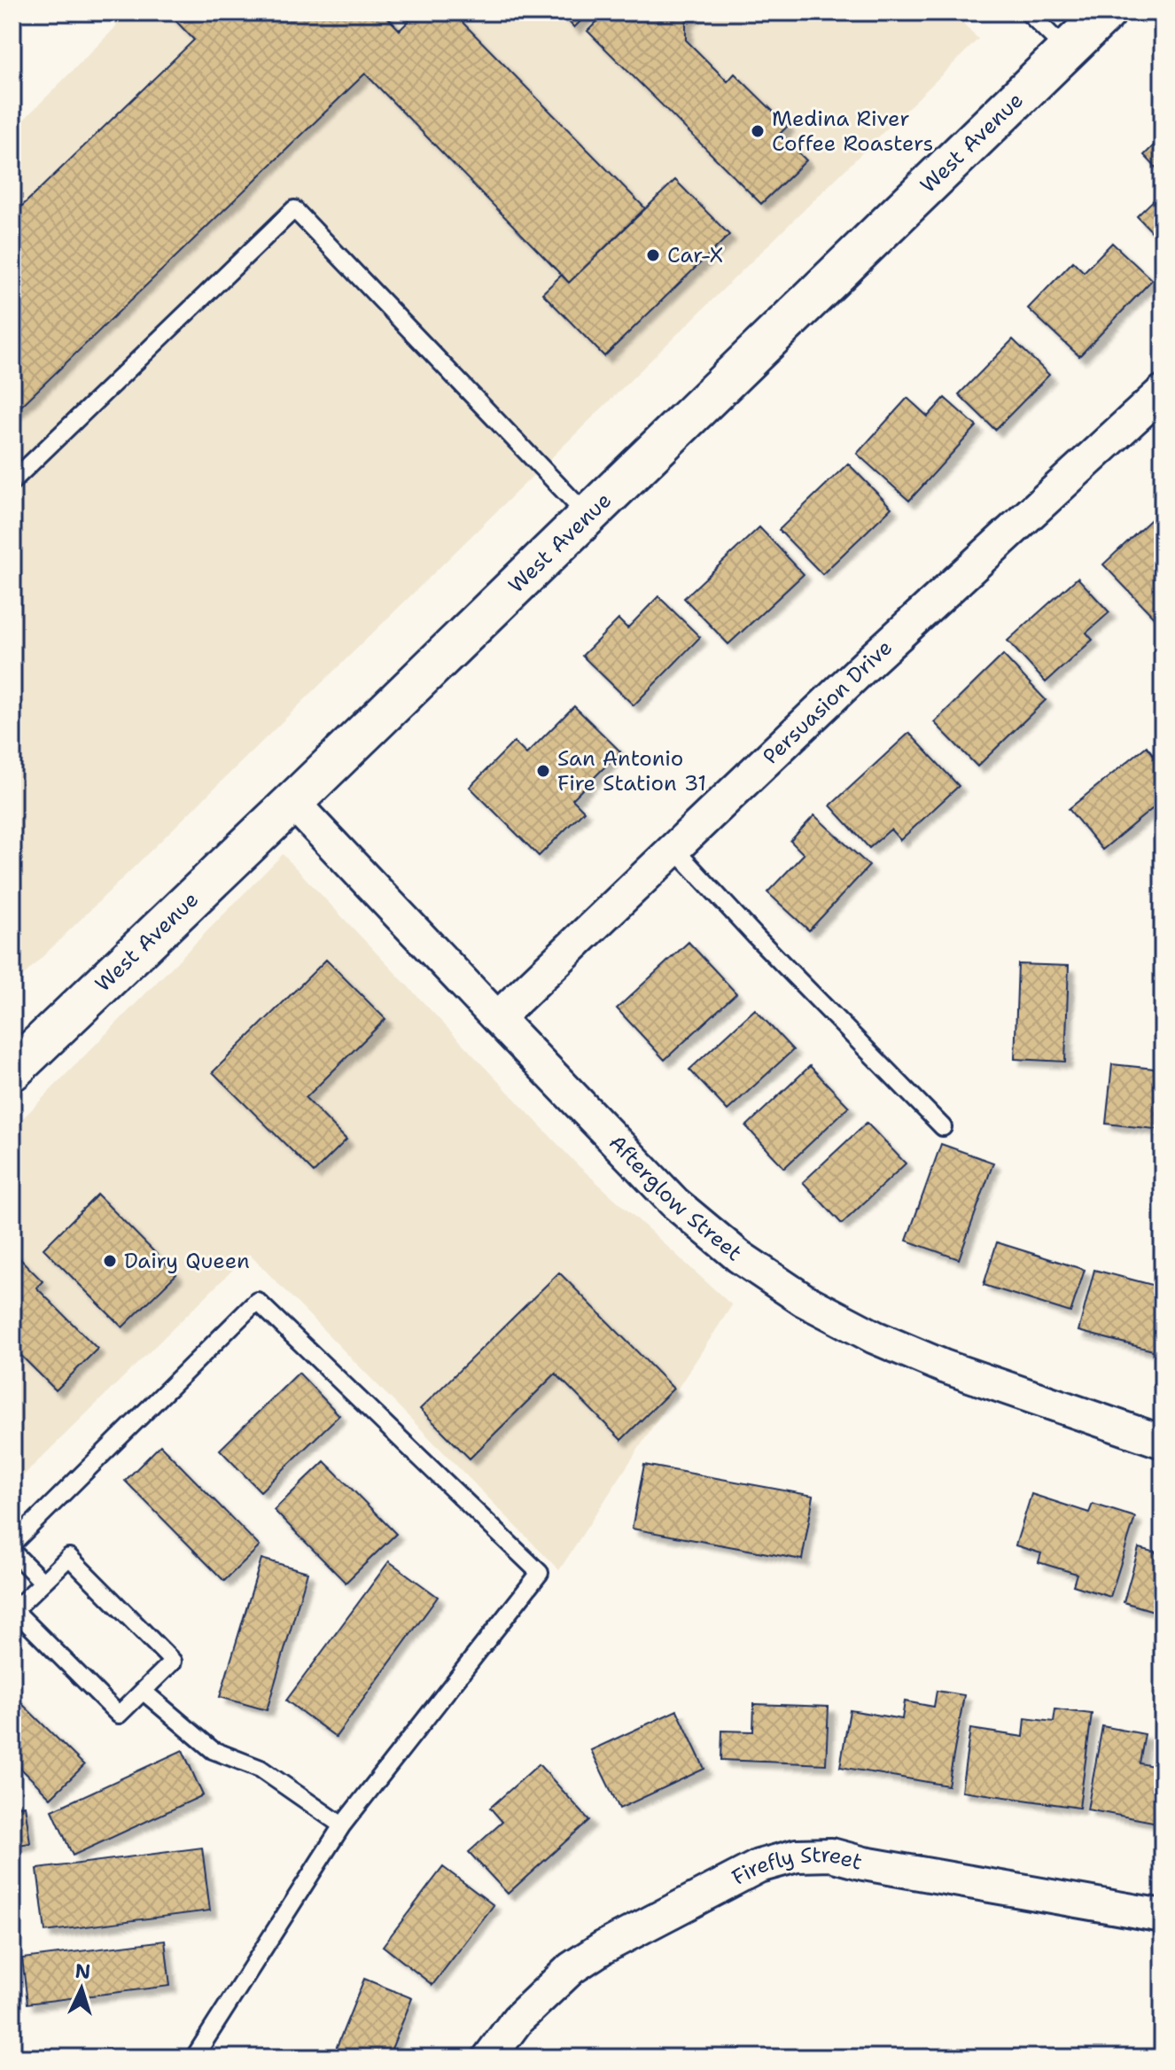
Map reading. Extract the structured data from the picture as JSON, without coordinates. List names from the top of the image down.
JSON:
{
  "streets": {
    "main road": ["West Avenue"],
    "street": ["Persuasion Drive", "Afterglow Street", "Firefly Street"]
  },
  "crossings": [
    ["West Avenue", "Afterglow Street"],
    ["Persuasion Drive", "Afterglow Street"]
  ],
  "places": [
    "Medina River Coffee Roasters",
    "Car-X",
    "San Antonio Fire Station 31",
    "Dairy Queen"
  ],
  "north": "top"
}
